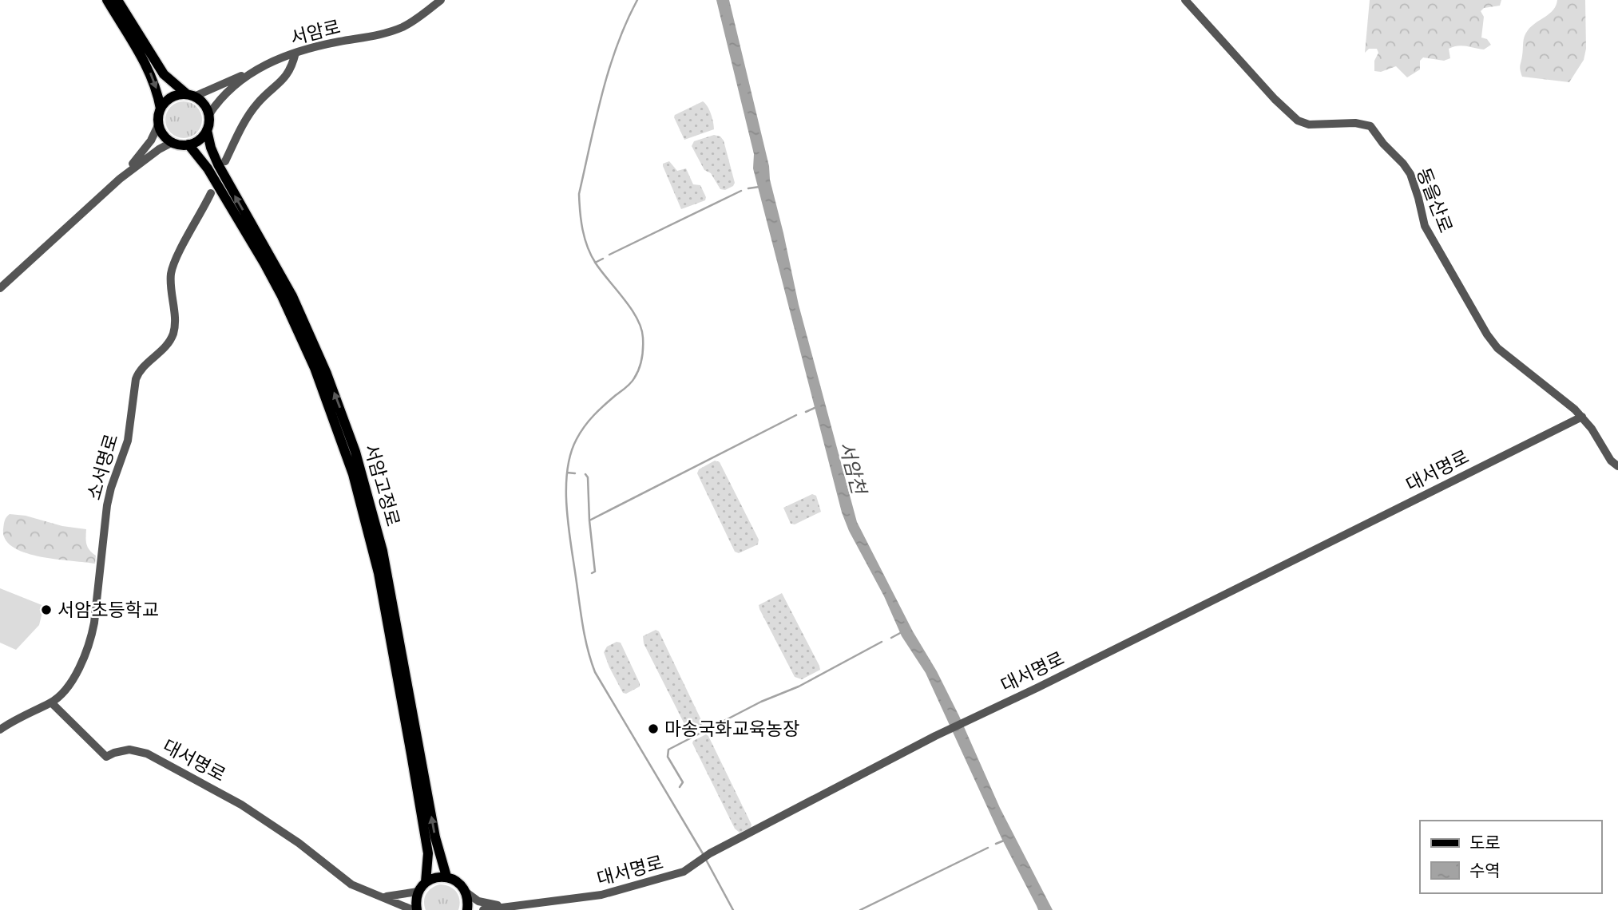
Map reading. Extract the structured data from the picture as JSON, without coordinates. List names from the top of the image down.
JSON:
{
  "streets": {
    "main road": ["서암고정로"],
    "street": [
      "서암로",
      "동을산로",
      "소서명로",
      "대서명로"
    ]
  },
  "crossings": [
    ["서암로", "서암고정로"],
    ["동을산로", "대서명로"],
    ["소서명로", "대서명로"]
  ],
  "water": ["서암천"],
  "places": ["서암초등학교", "마송국화교육농장"],
  "legend": ["도로", "수역"]
}
